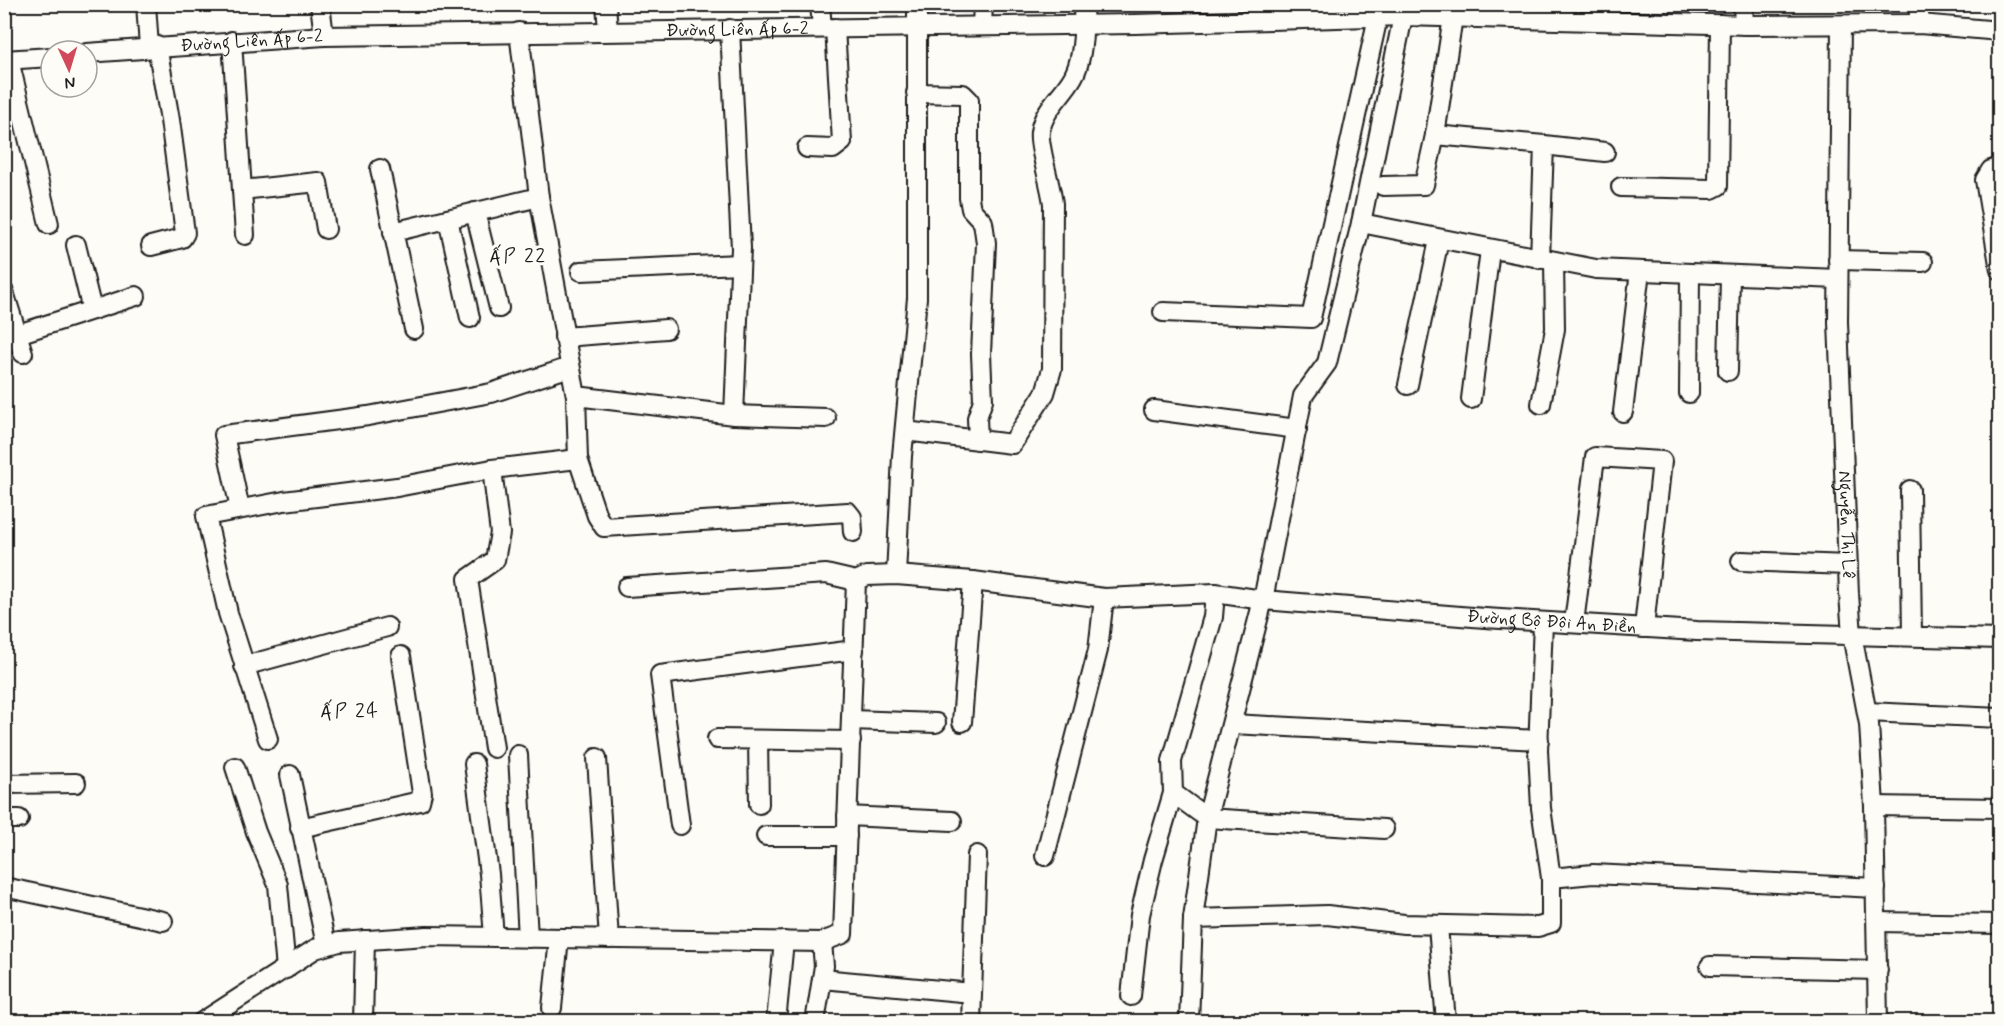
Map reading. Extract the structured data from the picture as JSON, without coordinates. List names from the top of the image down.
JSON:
{
  "streets": {
    "street": ["Đường Liên Ấp 6-2", "Nguyễn Thị Lê", "Đường Bộ Đội An Điền"]
  },
  "crossings": [
    ["Đường Liên Ấp 6-2", "Nguyễn Thị Lê"],
    ["Nguyễn Thị Lê", "Đường Bộ Đội An Điền"]
  ],
  "districts": ["ẤP 22", "ẤP 24"],
  "north": "bottom"
}
